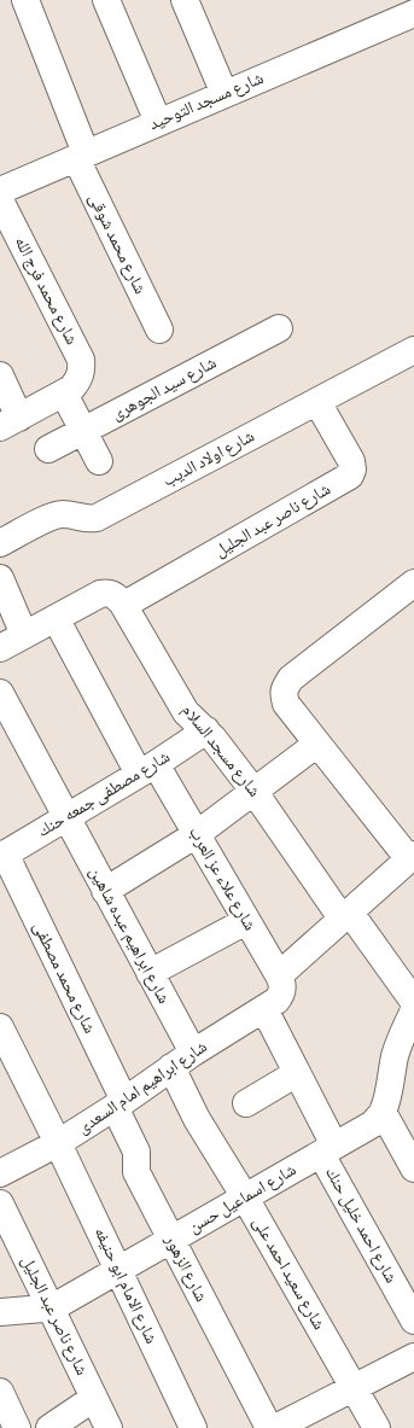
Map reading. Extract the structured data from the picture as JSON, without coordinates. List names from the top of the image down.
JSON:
{
  "streets": {
    "street": [
      "شارع مسجد التوحيد",
      "شارع محمد شوقى",
      "شارع محمد فرج الله",
      "شارع سيد الجوهرى",
      "شارع اولاد الديب",
      "شارع ناصر عبد الجليل",
      "شارع مسجد السلام",
      "شارع مصطفى جمعه حنك",
      "شارع علاء عز العرب",
      "شارع ابراهيم عبده شاهين",
      "شارع محمد مصطفى",
      "شارع ابراهيم امام السعدى",
      "شارع اسماعيل حسن",
      "شارع احمد خليل حنك",
      "شارع الزهور",
      "شارع سعيد احمد على",
      "شارع الامام ابو حنيفه"
    ]
  },
  "crossings": [
    ["شارع مسجد التوحيد", "شارع محمد شوقى"],
    ["شارع اولاد الديب", "شارع ناصر عبد الجليل"],
    ["شارع ناصر عبد الجليل", "شارع مسجد السلام"],
    ["شارع ناصر عبد الجليل", "شارع اسماعيل حسن"],
    ["شارع مسجد السلام", "شارع مصطفى جمعه حنك"],
    ["شارع مسجد السلام", "شارع ابراهيم امام السعدى"],
    ["شارع مصطفى جمعه حنك", "شارع علاء عز العرب"],
    ["شارع مصطفى جمعه حنك", "شارع ابراهيم عبده شاهين"],
    ["شارع مصطفى جمعه حنك", "شارع محمد مصطفى"],
    ["شارع علاء عز العرب", "شارع ابراهيم امام السعدى"],
    ["شارع علاء عز العرب", "شارع احمد خليل حنك"],
    ["شارع ابراهيم عبده شاهين", "شارع ابراهيم امام السعدى"],
    ["شارع محمد مصطفى", "شارع ابراهيم امام السعدى"],
    ["شارع محمد مصطفى", "شارع الزهور"],
    ["شارع ابراهيم امام السعدى", "شارع احمد خليل حنك"],
    ["شارع ابراهيم امام السعدى", "شارع الزهور"],
    ["شارع ابراهيم امام السعدى", "شارع سعيد احمد على"],
    ["شارع ابراهيم امام السعدى", "شارع الامام ابو حنيفه"],
    ["شارع اسماعيل حسن", "شارع احمد خليل حنك"],
    ["شارع اسماعيل حسن", "شارع الزهور"],
    ["شارع اسماعيل حسن", "شارع سعيد احمد على"],
    ["شارع اسماعيل حسن", "شارع الامام ابو حنيفه"]
  ]
}
